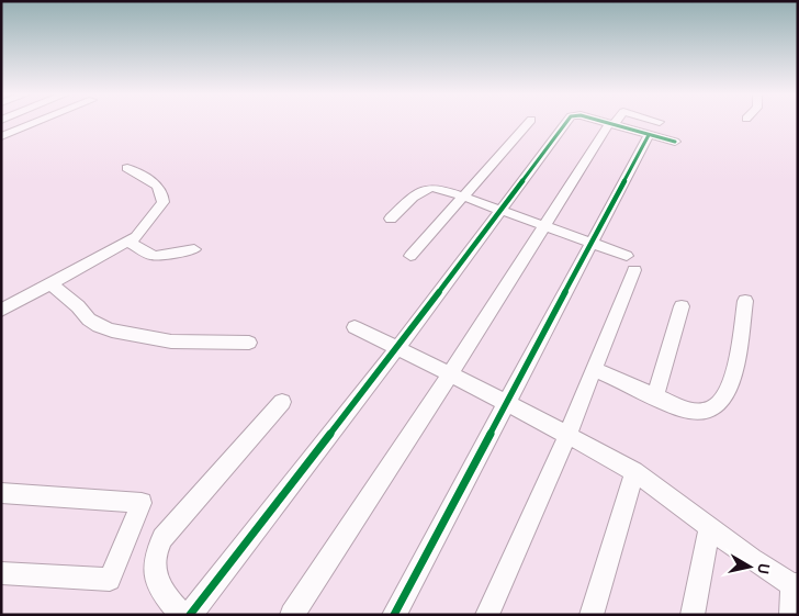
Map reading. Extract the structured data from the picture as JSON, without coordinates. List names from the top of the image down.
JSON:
{
  "north": "right"
}
